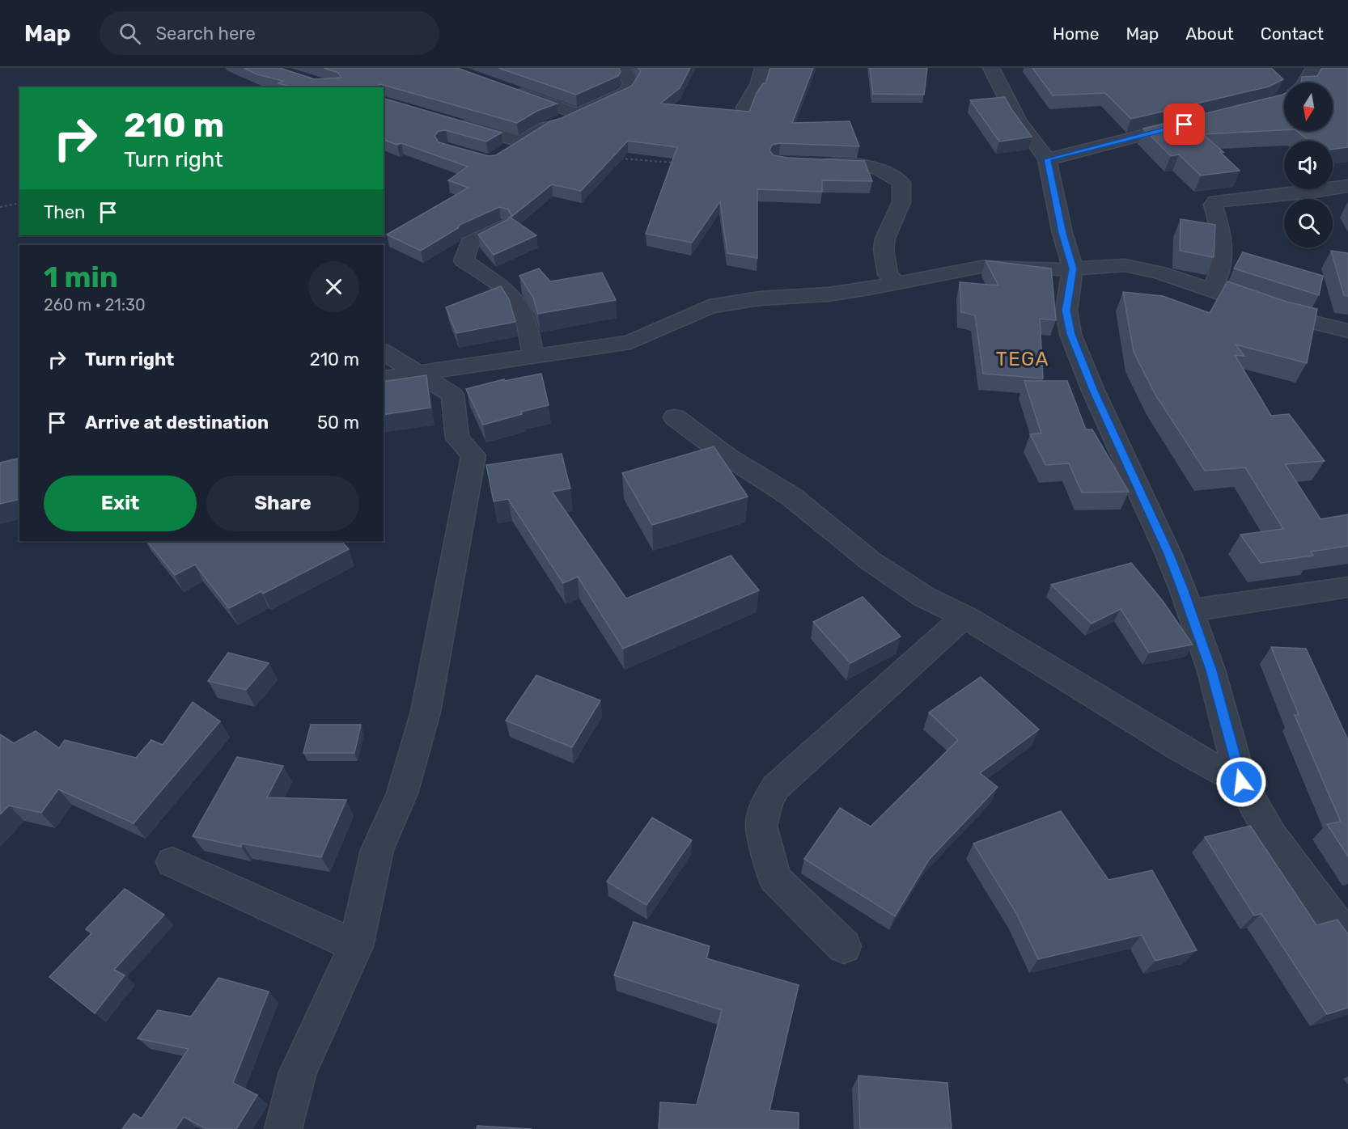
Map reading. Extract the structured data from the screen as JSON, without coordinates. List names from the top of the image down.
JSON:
{
  "districts": ["TEGA"],
  "north": "bottom",
  "page": {
    "header": "Map",
    "search": "Search here",
    "nav": [
      "Home",
      "Map",
      "About",
      "Contact"
    ],
    "turn": ["210 m", "Turn right"],
    "then": "Then",
    "heading": ["1 min", "260 m · 21:30"],
    "list": [
      {
        "name": "Turn right",
        "value": "210 m"
      },
      {
        "name": "Arrive at destination",
        "value": "50 m"
      }
    ],
    "buttons": ["Exit", "Share"]
  }
}
